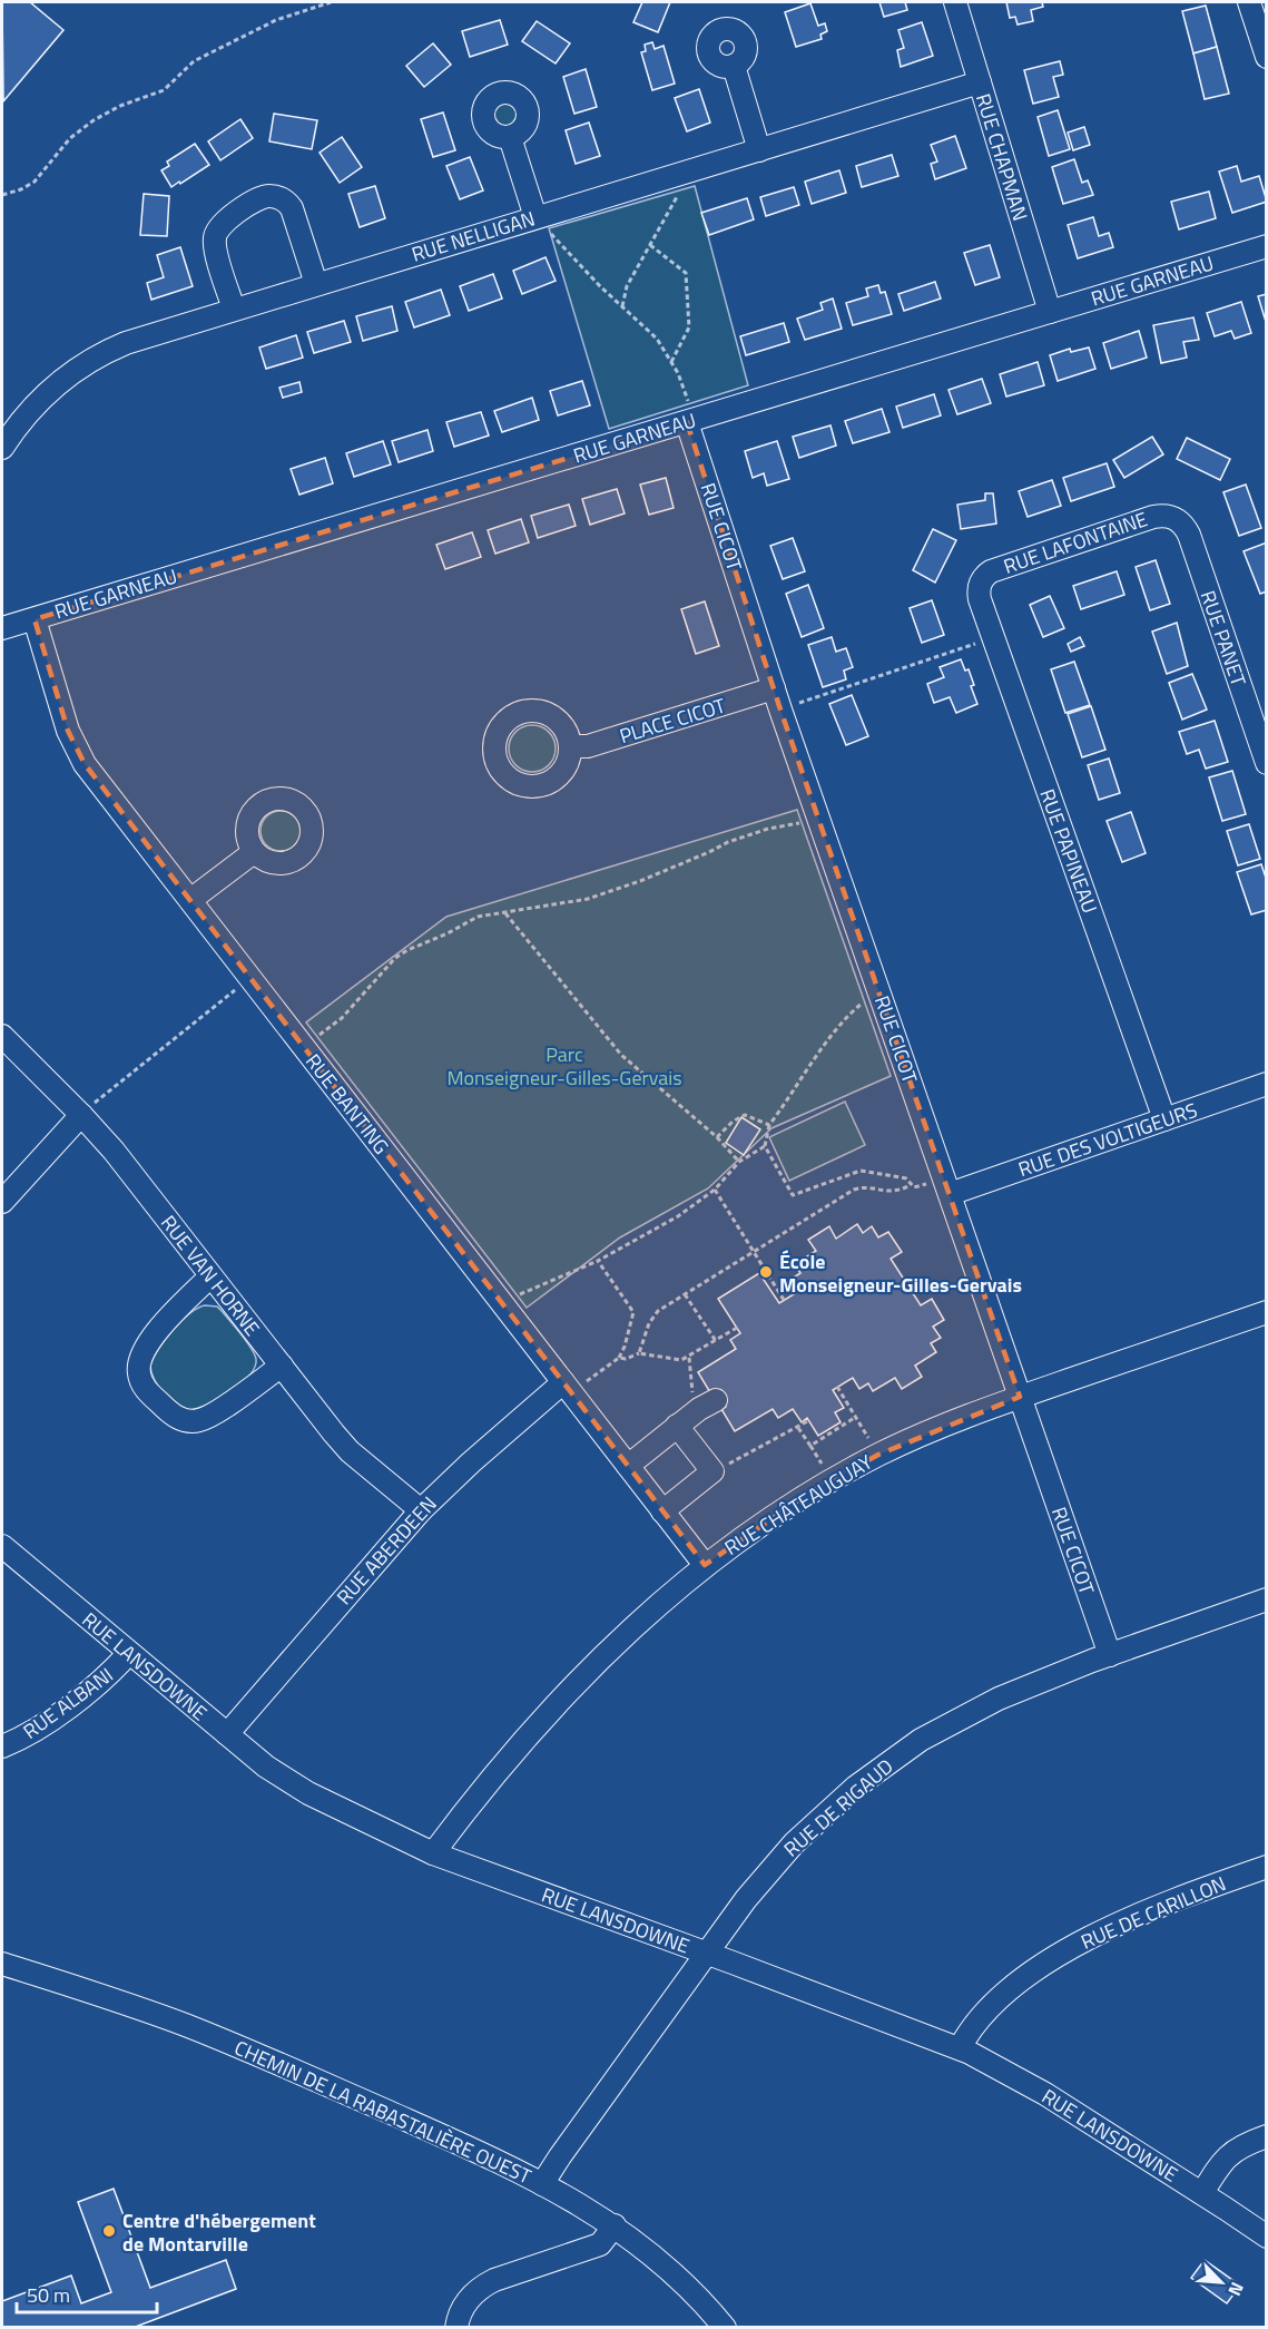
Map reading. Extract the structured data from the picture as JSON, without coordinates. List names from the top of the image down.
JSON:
{
  "streets": {
    "street": [
      "RUE CHAPMAN",
      "RUE NELLIGAN",
      "RUE GARNEAU",
      "RUE CICOT",
      "RUE LAFONTAINE",
      "RUE PANET",
      "PLACE CICOT",
      "RUE PAPINEAU",
      "RUE BANTING",
      "RUE DES VOLTIGEURS",
      "RUE VAN HORNE",
      "RUE CHÂTEAUGUAY",
      "RUE ABERDEEN",
      "RUE LANSDOWNE",
      "RUE ALBANI",
      "RUE DE RIGAUD",
      "RUE DE CARILLON",
      "CHEMIN DE LA RABASTALIÈRE OUEST"
    ]
  },
  "crossings": [
    ["RUE CHAPMAN", "RUE NELLIGAN"],
    ["RUE CHAPMAN", "RUE GARNEAU"],
    ["RUE GARNEAU", "RUE CICOT"],
    ["RUE GARNEAU", "RUE BANTING"],
    ["RUE CICOT", "PLACE CICOT"],
    ["RUE CICOT", "RUE DES VOLTIGEURS"],
    ["RUE CICOT", "RUE CHÂTEAUGUAY"],
    ["RUE CICOT", "RUE DE RIGAUD"],
    ["RUE LAFONTAINE", "RUE PANET"],
    ["RUE LAFONTAINE", "RUE PAPINEAU"],
    ["RUE PAPINEAU", "RUE DES VOLTIGEURS"],
    ["RUE BANTING", "RUE CHÂTEAUGUAY"],
    ["RUE BANTING", "RUE ABERDEEN"],
    ["RUE VAN HORNE", "RUE ABERDEEN"],
    ["RUE CHÂTEAUGUAY", "RUE LANSDOWNE"],
    ["RUE ABERDEEN", "RUE LANSDOWNE"],
    ["RUE LANSDOWNE", "RUE ALBANI"],
    ["RUE LANSDOWNE", "RUE DE RIGAUD"],
    ["RUE LANSDOWNE", "RUE DE CARILLON"],
    ["RUE DE RIGAUD", "CHEMIN DE LA RABASTALIÈRE OUEST"]
  ],
  "parks": ["Parc Monseigneur-Gilles-Gervais"],
  "places": ["École Monseigneur-Gilles-Gervais", "Centre d'hébergement de Montarville"],
  "scale_bar": "50 m",
  "north": "bottom right"
}
